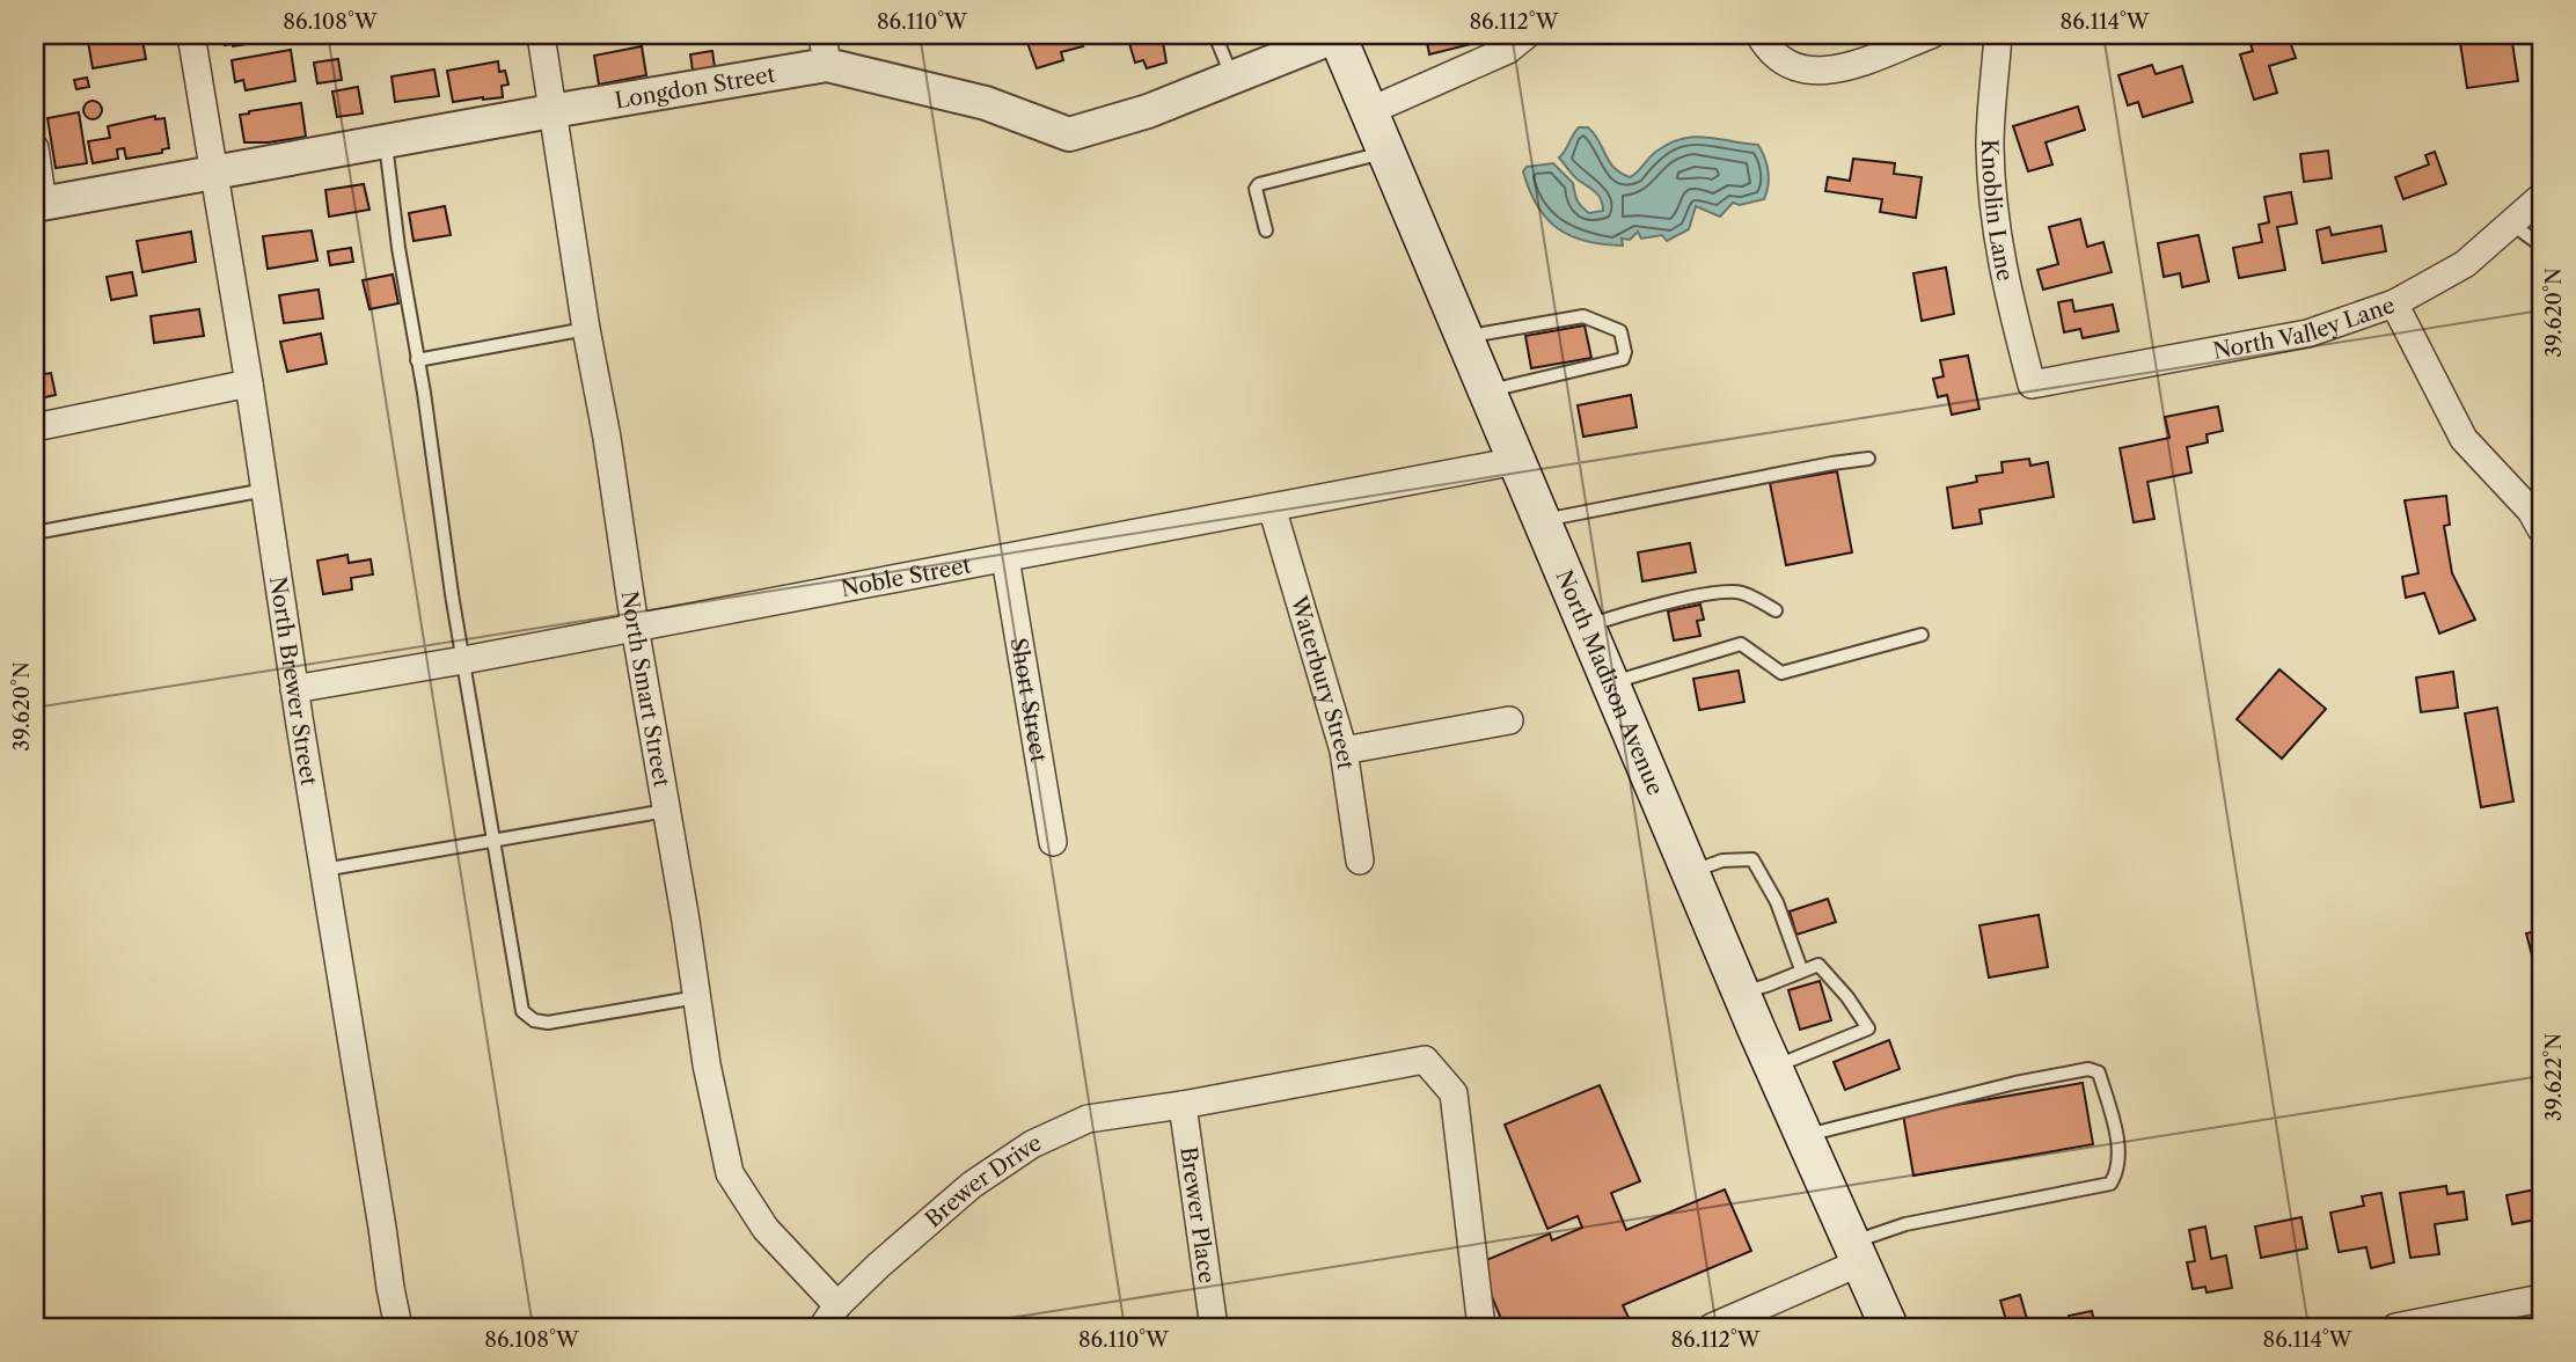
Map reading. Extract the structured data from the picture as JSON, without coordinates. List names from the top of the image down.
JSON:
{
  "streets": {
    "main road": ["North Madison Avenue"],
    "street": [
      "Longdon Street",
      "Knoblin Lane",
      "North Valley Lane",
      "Noble Street",
      "North Brewer Street",
      "Waterbury Street",
      "North Smart Street",
      "Short Street",
      "Brewer Drive",
      "Brewer Place"
    ]
  },
  "crossings": [
    ["Longdon Street", "North Brewer Street"],
    ["Longdon Street", "North Madison Avenue"],
    ["Longdon Street", "North Smart Street"],
    ["Knoblin Lane", "North Valley Lane"],
    ["Noble Street", "North Brewer Street"],
    ["Noble Street", "Waterbury Street"],
    ["Noble Street", "North Madison Avenue"],
    ["Noble Street", "North Smart Street"],
    ["Noble Street", "Short Street"],
    ["North Smart Street", "Brewer Drive"],
    ["Brewer Drive", "Brewer Place"]
  ],
  "coordinates": [
    "86.108°W",
    "86.110°W",
    "86.112°W",
    "86.114°W",
    "39.620°N",
    "39.622°N"
  ]
}
